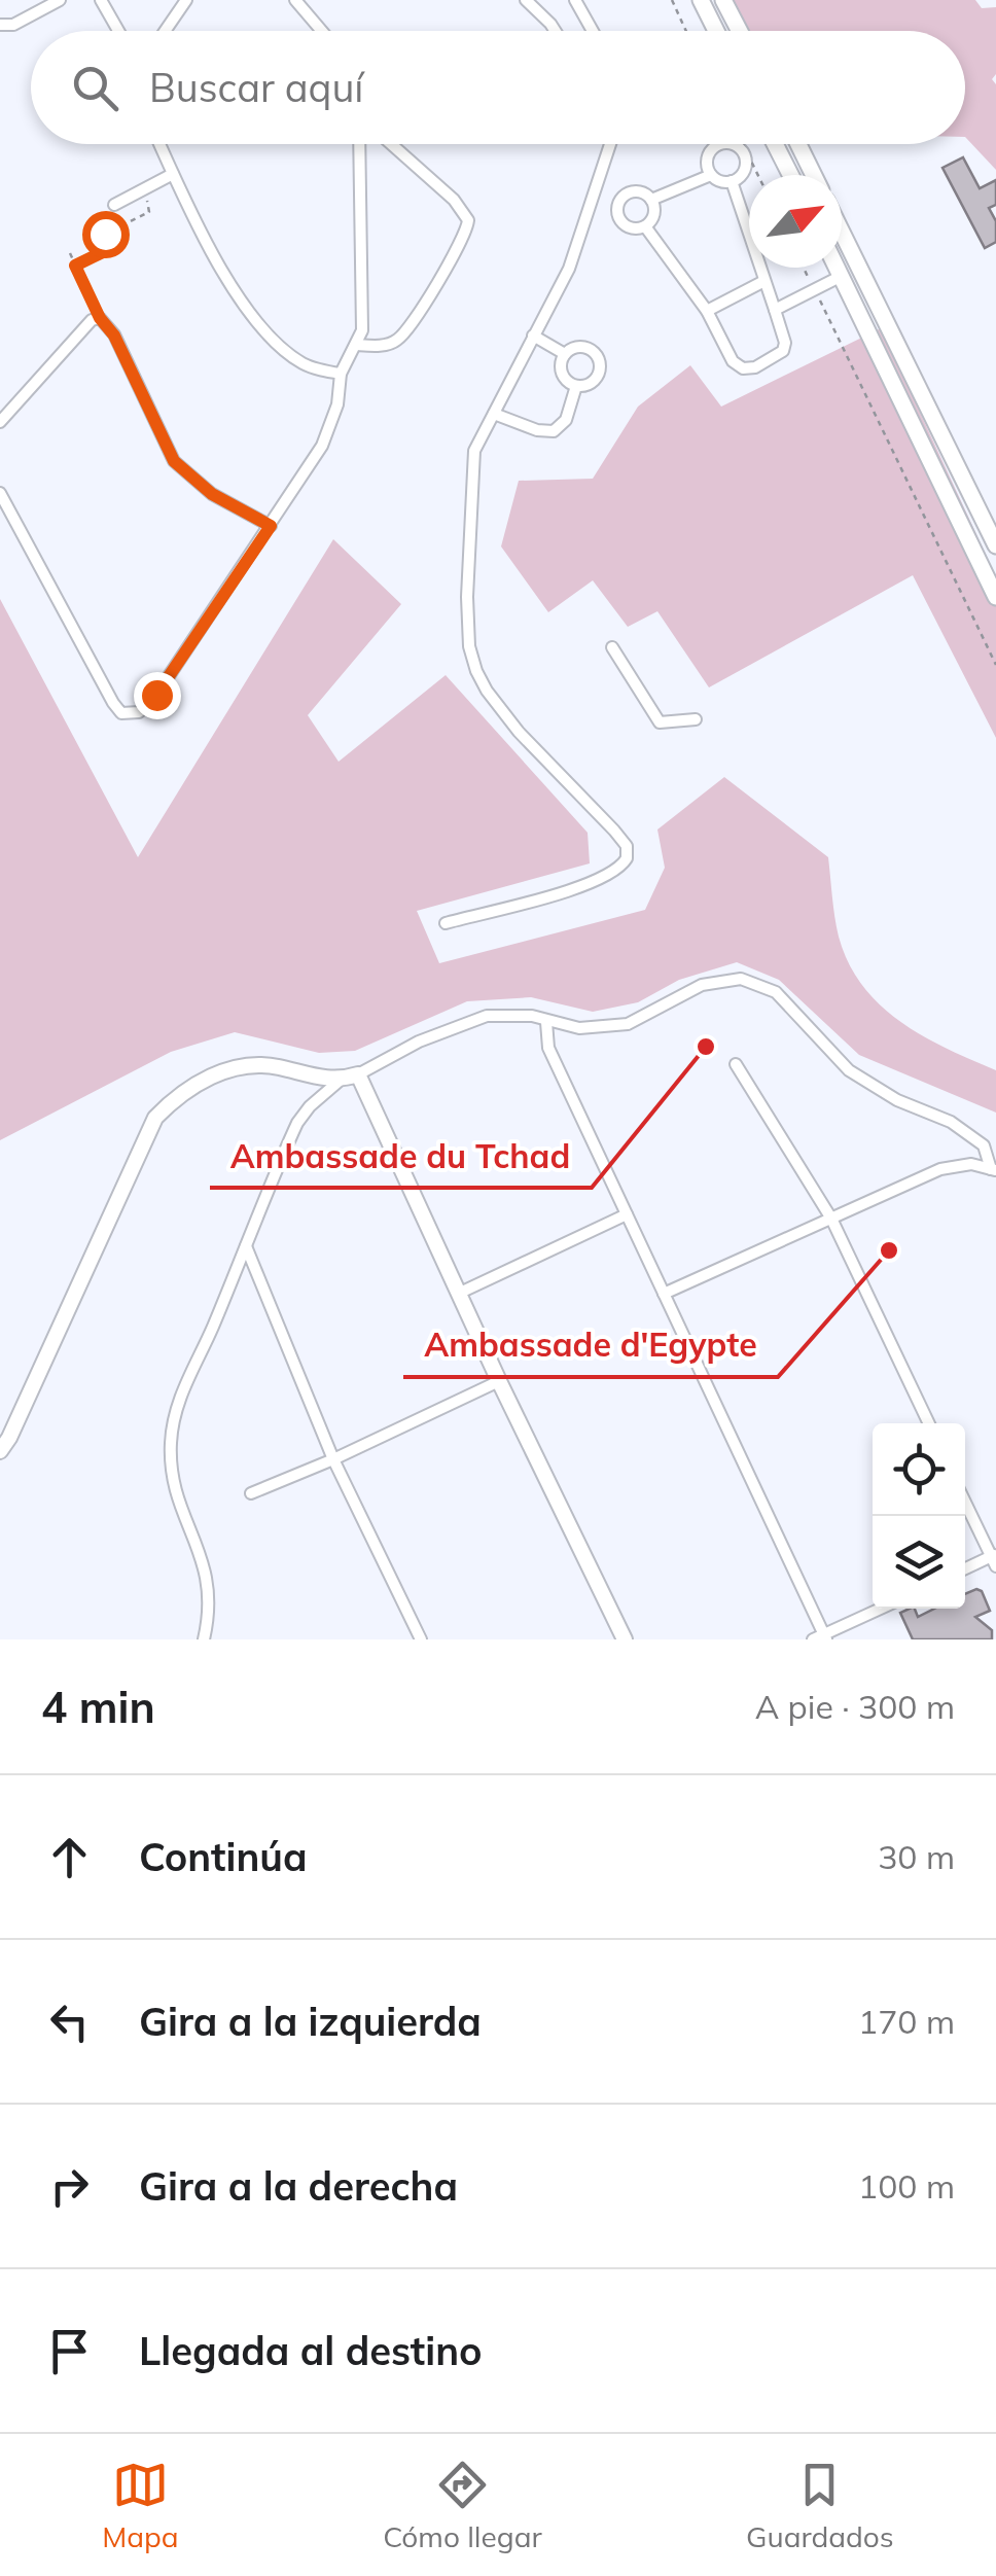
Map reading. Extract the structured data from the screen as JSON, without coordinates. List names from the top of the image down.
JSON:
{
  "places": ["Ambassade du Tchad", "Ambassade d'Egypte"],
  "north": "top right",
  "page": {
    "search": "Buscar aquí",
    "heading": ["4 min", "A pie · 300 m"],
    "list": [
      ["Continúa", "30 m"],
      ["Gira a la izquierda", "170 m"],
      ["Gira a la derecha", "100 m"],
      "Llegada al destino"
    ],
    "nav": ["Mapa", "Cómo llegar", "Guardados"]
  }
}
